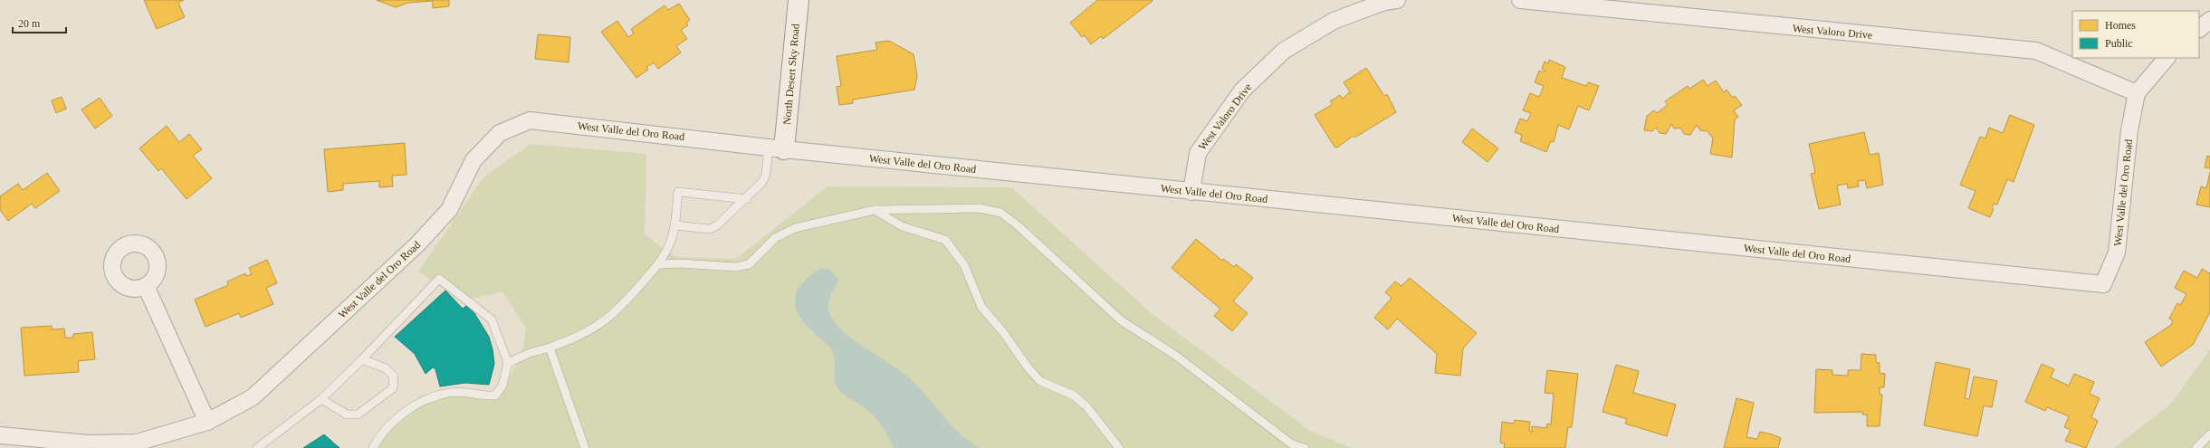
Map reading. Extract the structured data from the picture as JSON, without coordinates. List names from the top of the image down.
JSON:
{
  "streets": {
    "street": ["West Valoro Drive", "North Desert Sky Road", "West Valle del Oro Road"]
  },
  "crossings": [
    ["West Valoro Drive", "West Valle del Oro Road"],
    ["North Desert Sky Road", "West Valle del Oro Road"]
  ],
  "legend": ["Homes", "Public"],
  "scale_bar": "20 m"
}
